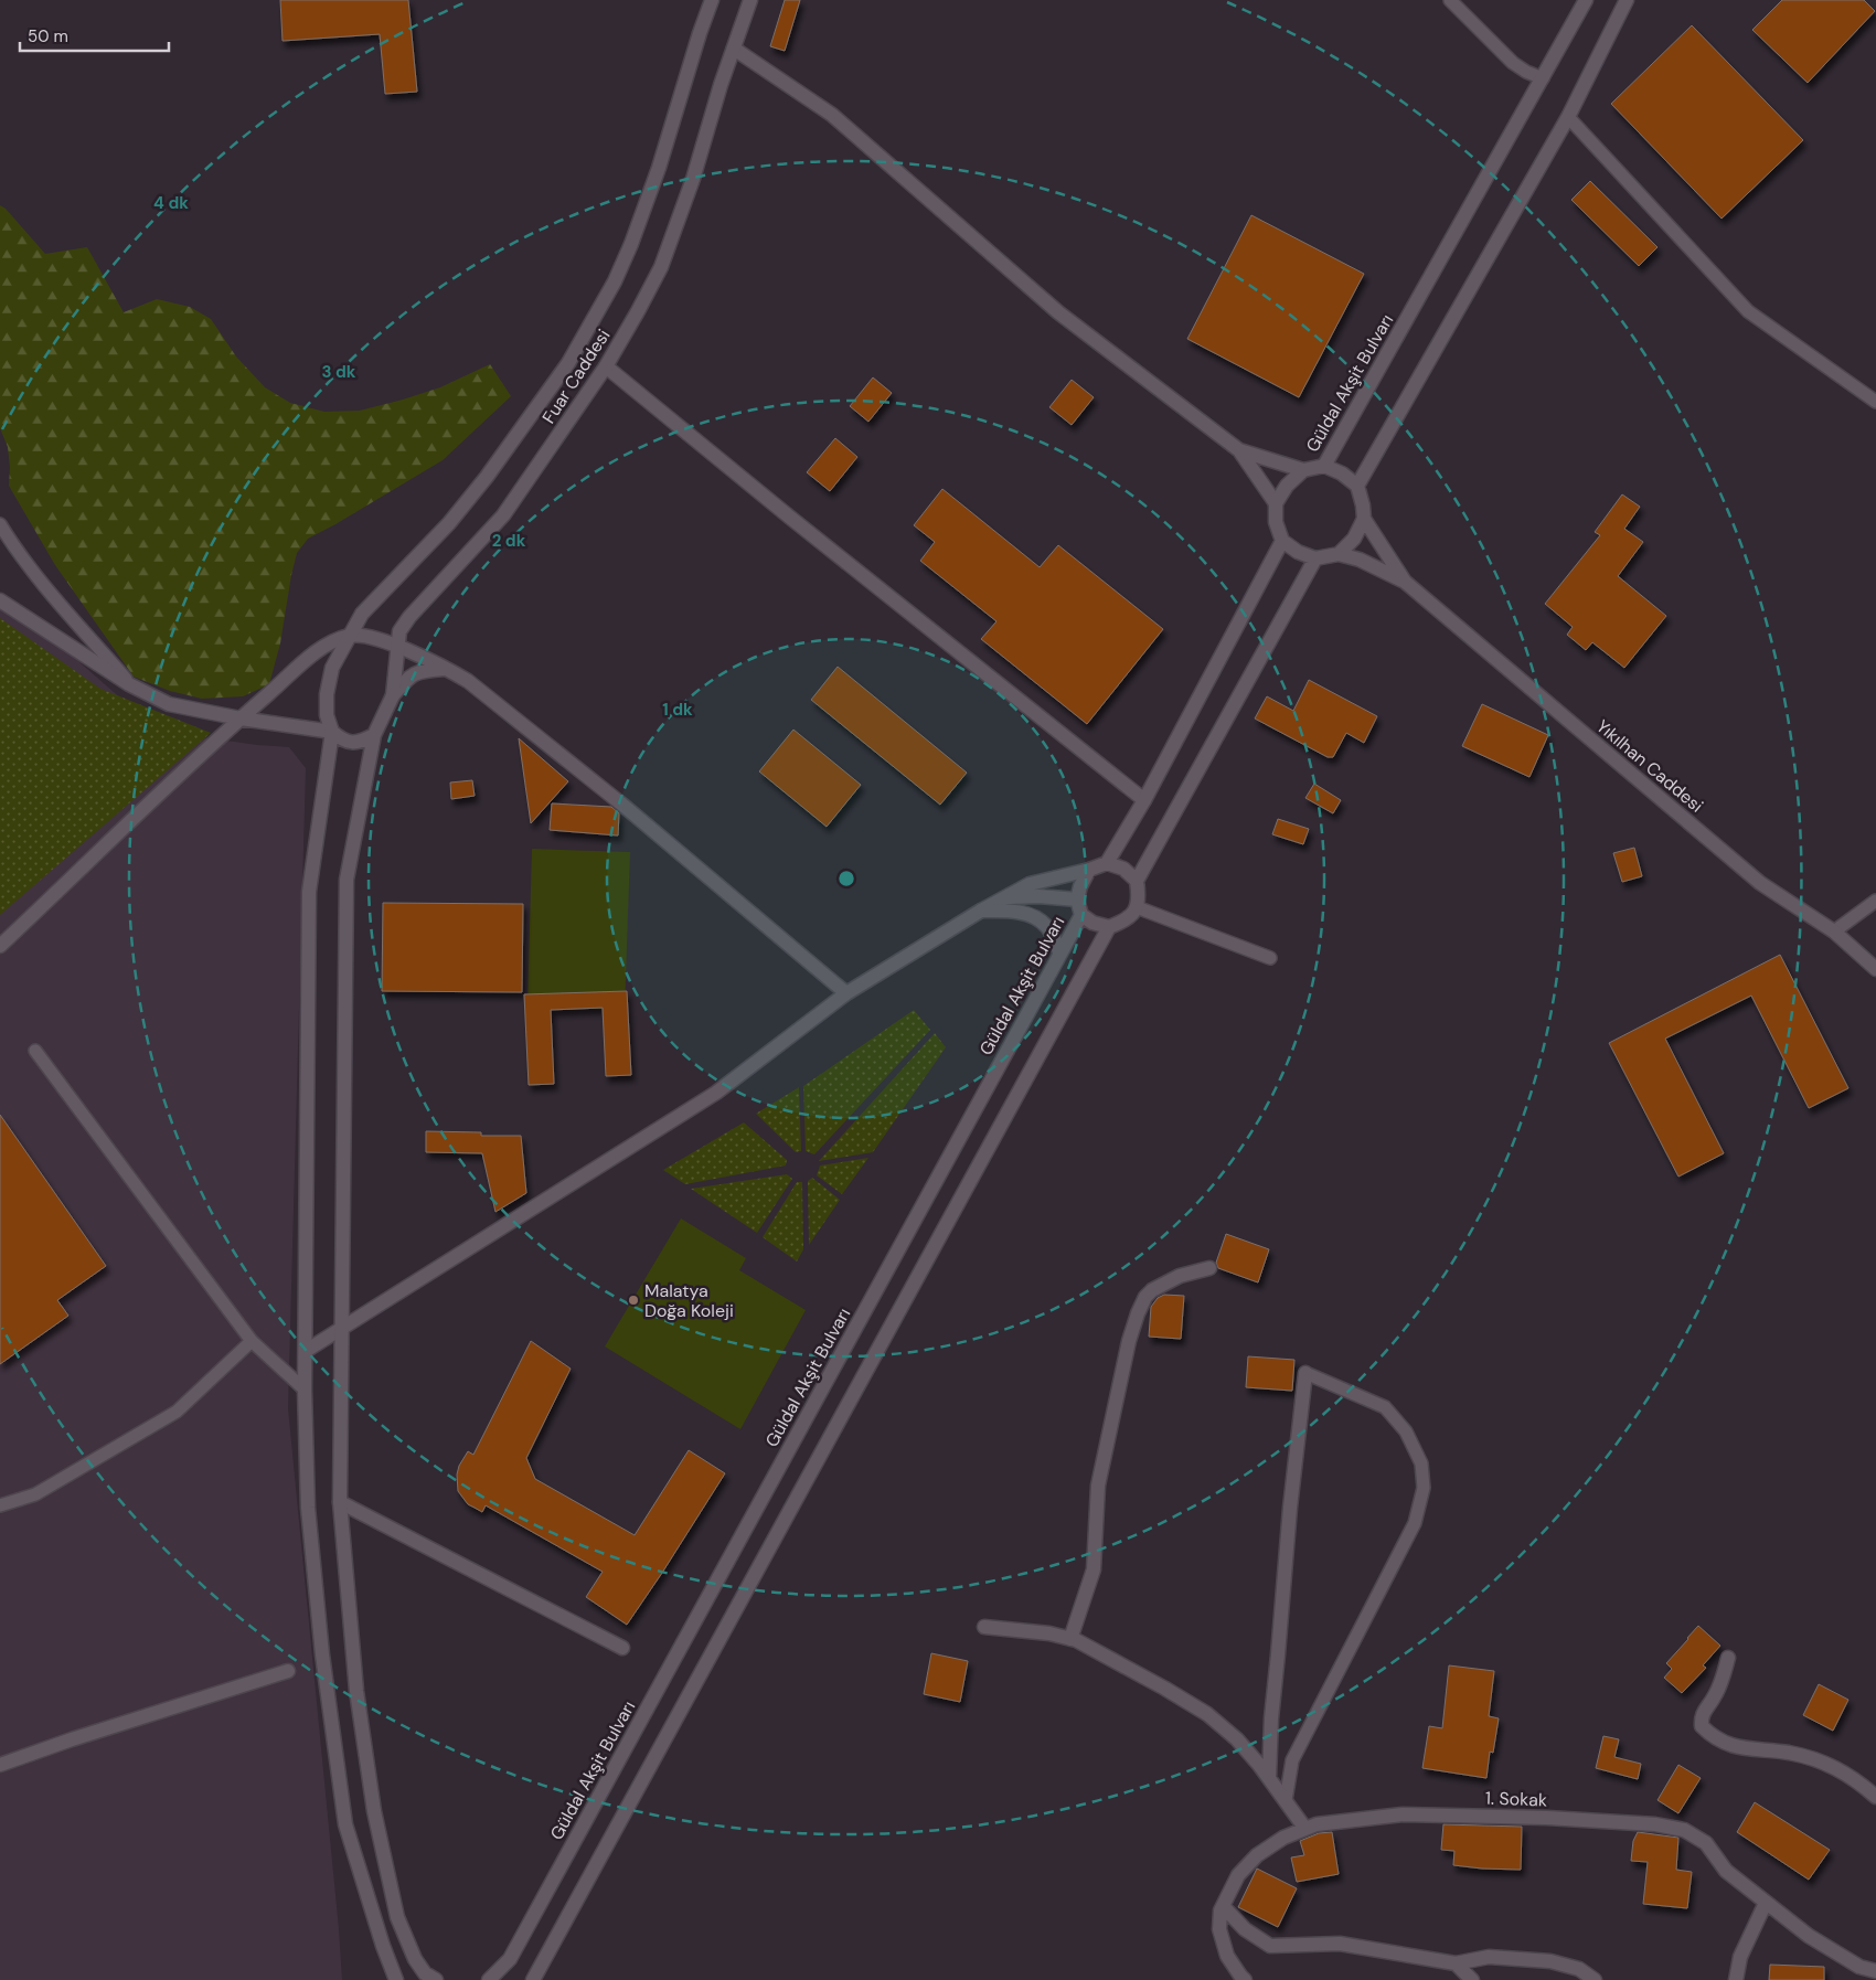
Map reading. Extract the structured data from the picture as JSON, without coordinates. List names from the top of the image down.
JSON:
{
  "streets": {
    "street": [
      "Fuar Caddesi",
      "Güldal Akşit Bulvarı",
      "Yıkılhan Caddesi",
      "1. Sokak"
    ]
  },
  "crossings": [
    ["Güldal Akşit Bulvarı", "Yıkılhan Caddesi"]
  ],
  "places": ["Malatya Doğa Koleji"],
  "scale_bar": "50 m",
  "rings": [
    "4 dk",
    "3 dk",
    "2 dk",
    "1 dk"
  ]
}
